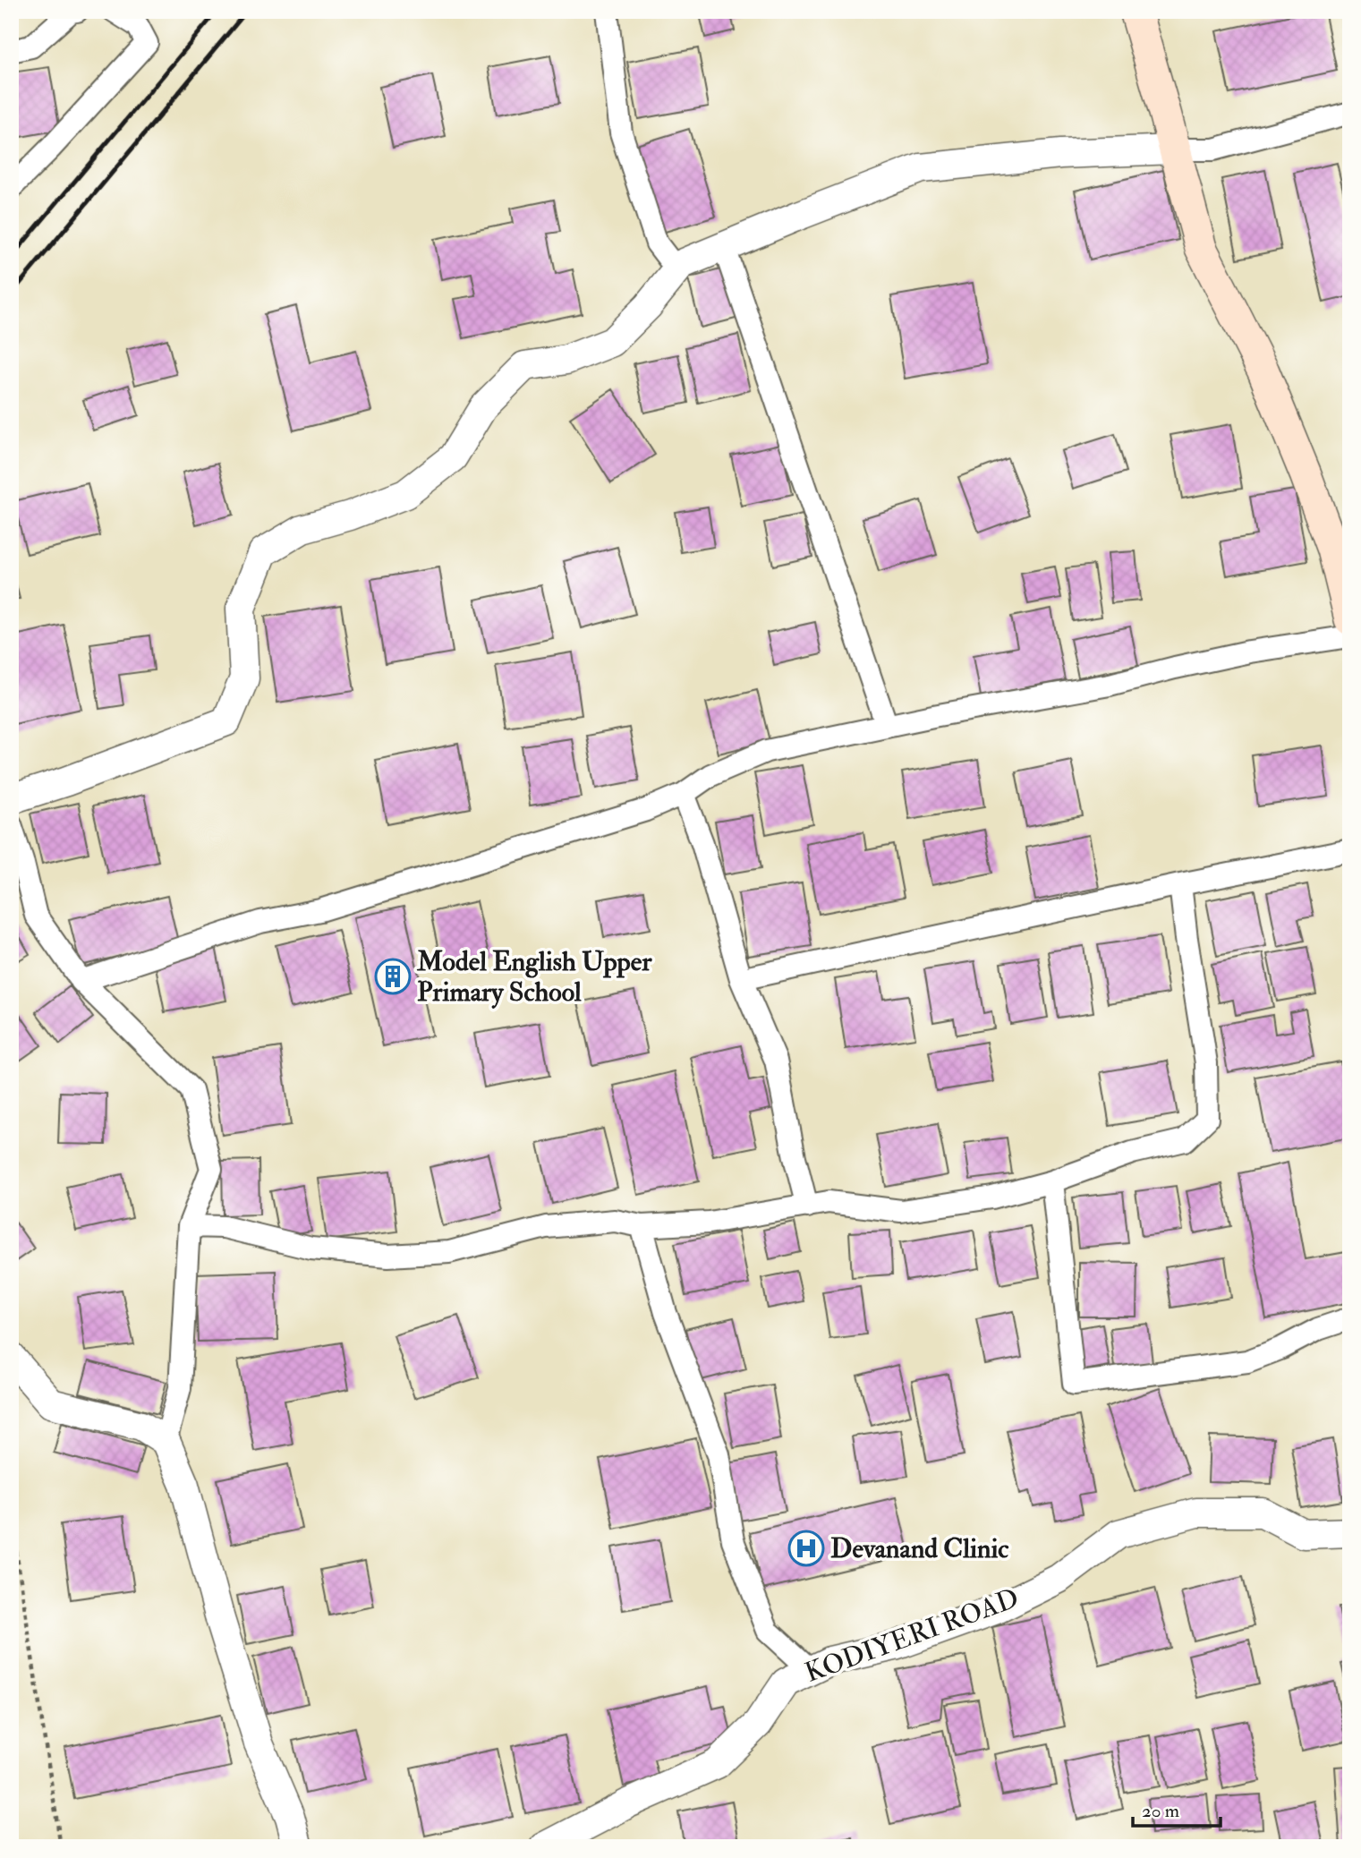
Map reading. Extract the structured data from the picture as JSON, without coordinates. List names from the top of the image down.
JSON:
{
  "streets": {
    "street": ["KODIYERI ROAD"]
  },
  "places": {
    "building": ["Model English Upper Primary School"],
    "hospital": ["Devanand Clinic"]
  },
  "scale_bar": "20 m"
}
